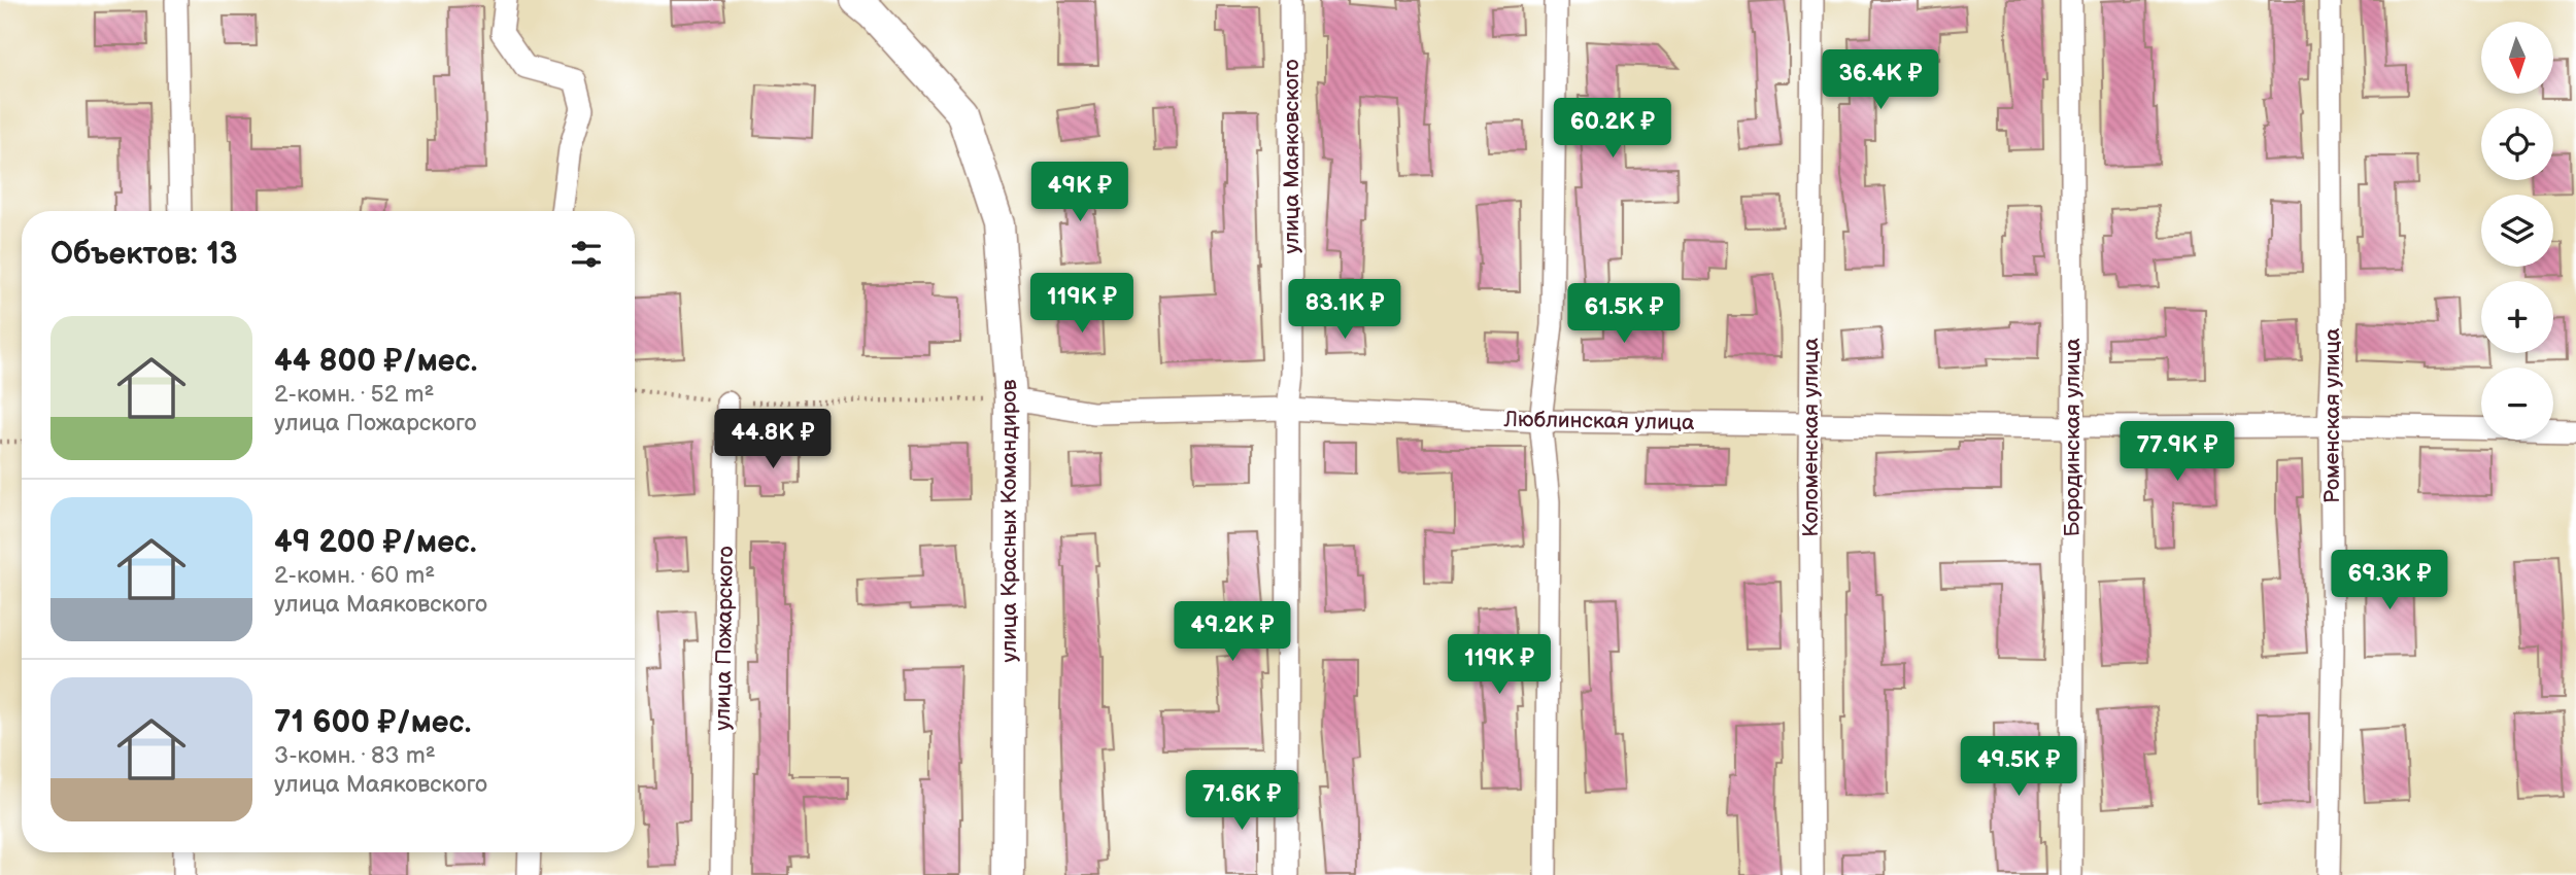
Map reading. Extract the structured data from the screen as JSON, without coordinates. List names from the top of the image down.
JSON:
{
  "streets": {
    "street": [
      "улица Маяковского",
      "Роменская улица",
      "Люблинская улица",
      "Коломенская улица",
      "Бородинская улица",
      "улица Красных Командиров",
      "улица Пожарского"
    ]
  },
  "crossings": [
    ["улица Маяковского", "Люблинская улица"],
    ["Роменская улица", "Люблинская улица"],
    ["Люблинская улица", "Коломенская улица"],
    ["Люблинская улица", "Бородинская улица"],
    ["Люблинская улица", "улица Красных Командиров"]
  ],
  "north": "bottom",
  "page": {
    "map_buttons": ["+", "−"],
    "price": [
      "36.4K ₽",
      "60.2K ₽",
      "49K ₽",
      "119K ₽",
      "83.1K ₽",
      "61.5K ₽",
      "44.8K ₽",
      "77.9K ₽",
      "69.3K ₽",
      "49.2K ₽",
      "119K ₽",
      "49.5K ₽",
      "71.6K ₽"
    ],
    "heading": "Объектов: 13",
    "list": [
      {
        "name": "44 800 ₽/мес.",
        "note": "2-комн. · 52 m² · улица Пожарского"
      },
      {
        "name": "49 200 ₽/мес.",
        "note": "2-комн. · 60 m² · улица Маяковского"
      },
      {
        "name": "71 600 ₽/мес.",
        "note": "3-комн. · 83 m² · улица Маяковского"
      }
    ]
  }
}
